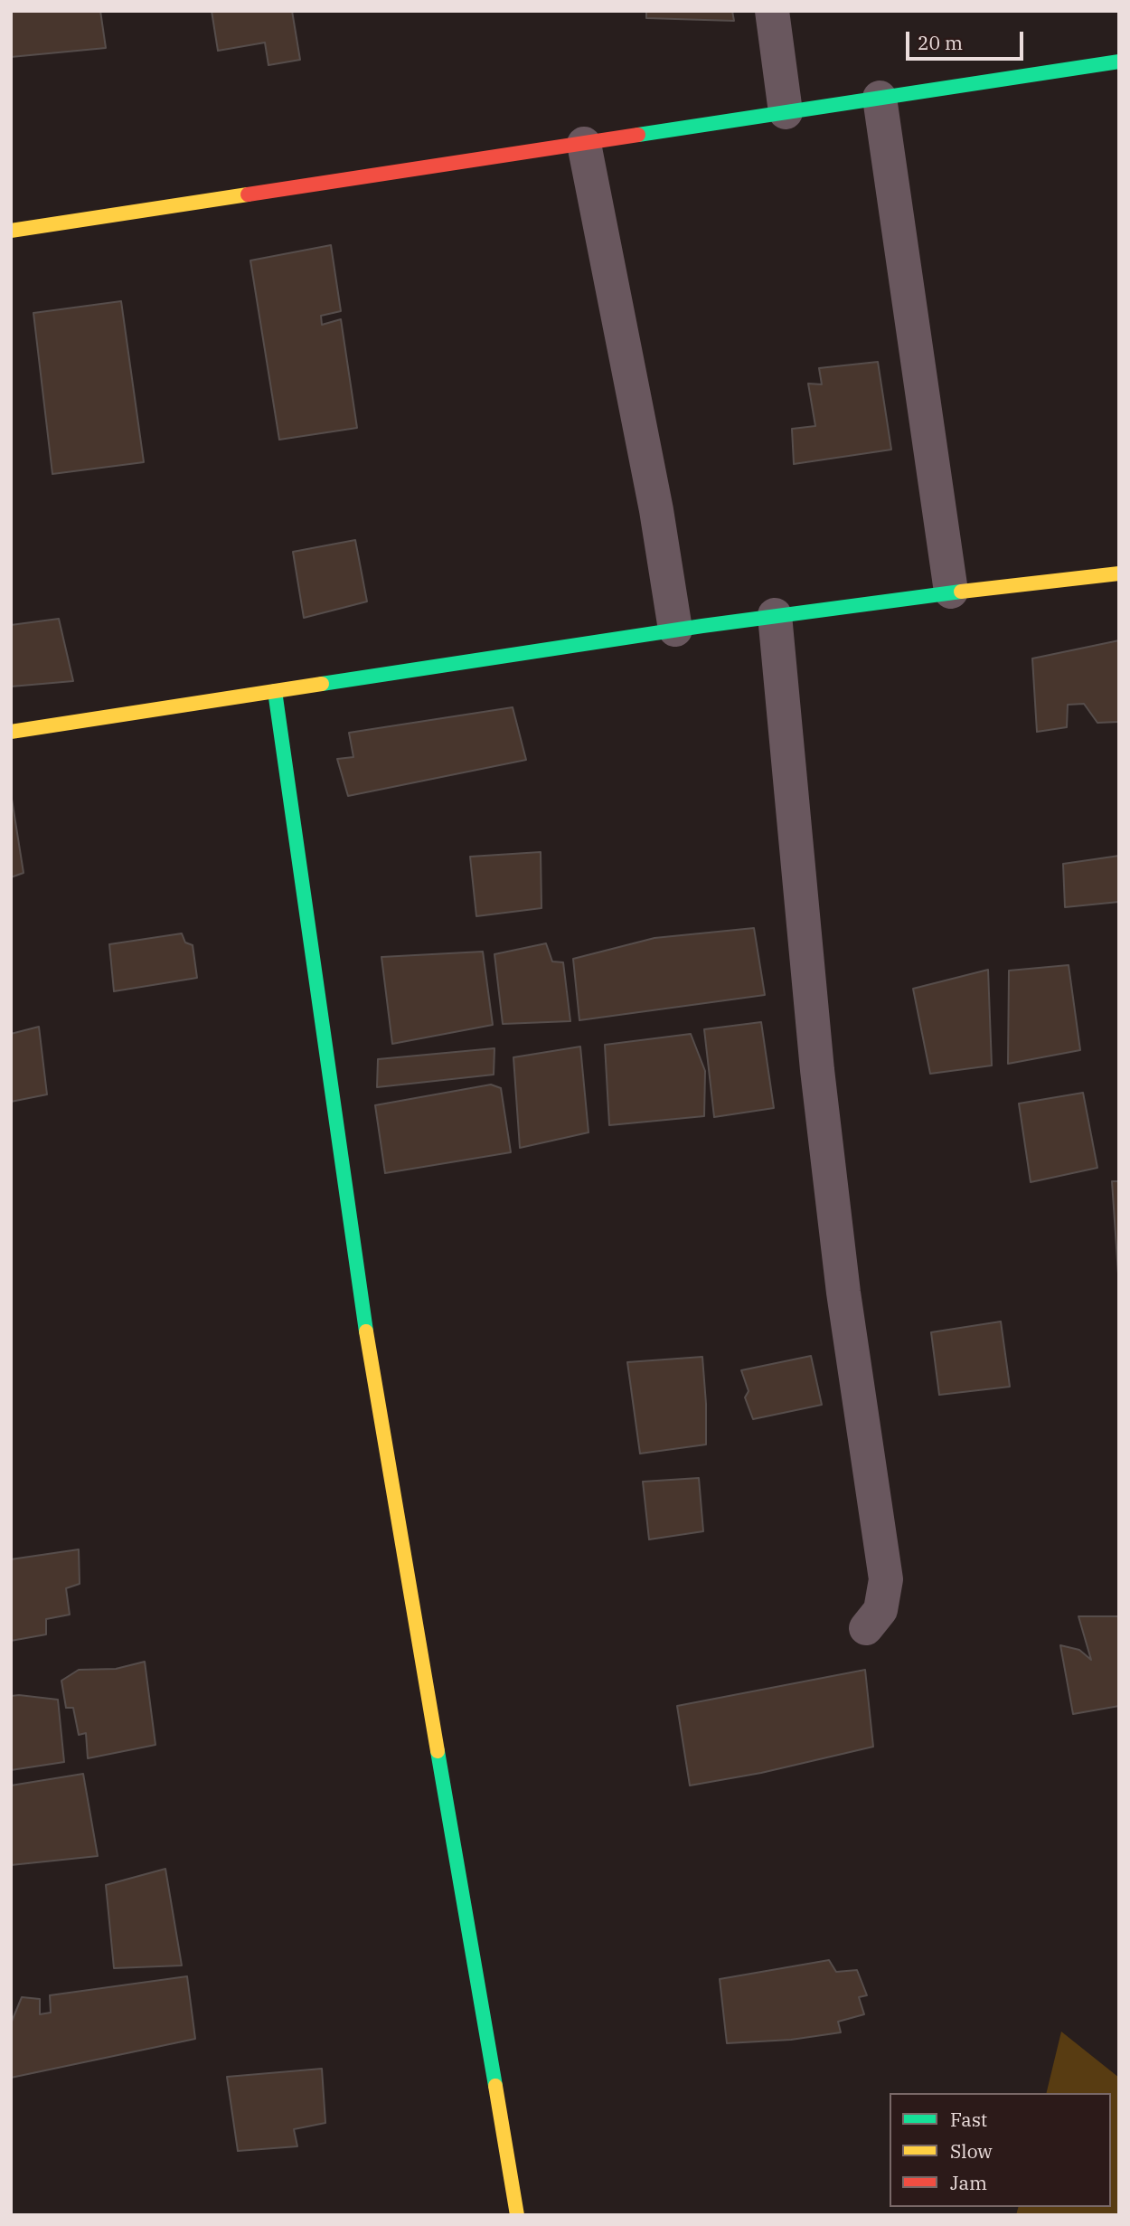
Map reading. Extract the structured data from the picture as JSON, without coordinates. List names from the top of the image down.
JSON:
{
  "legend": ["Fast", "Slow", "Jam"],
  "scale_bar": "20 m"
}
